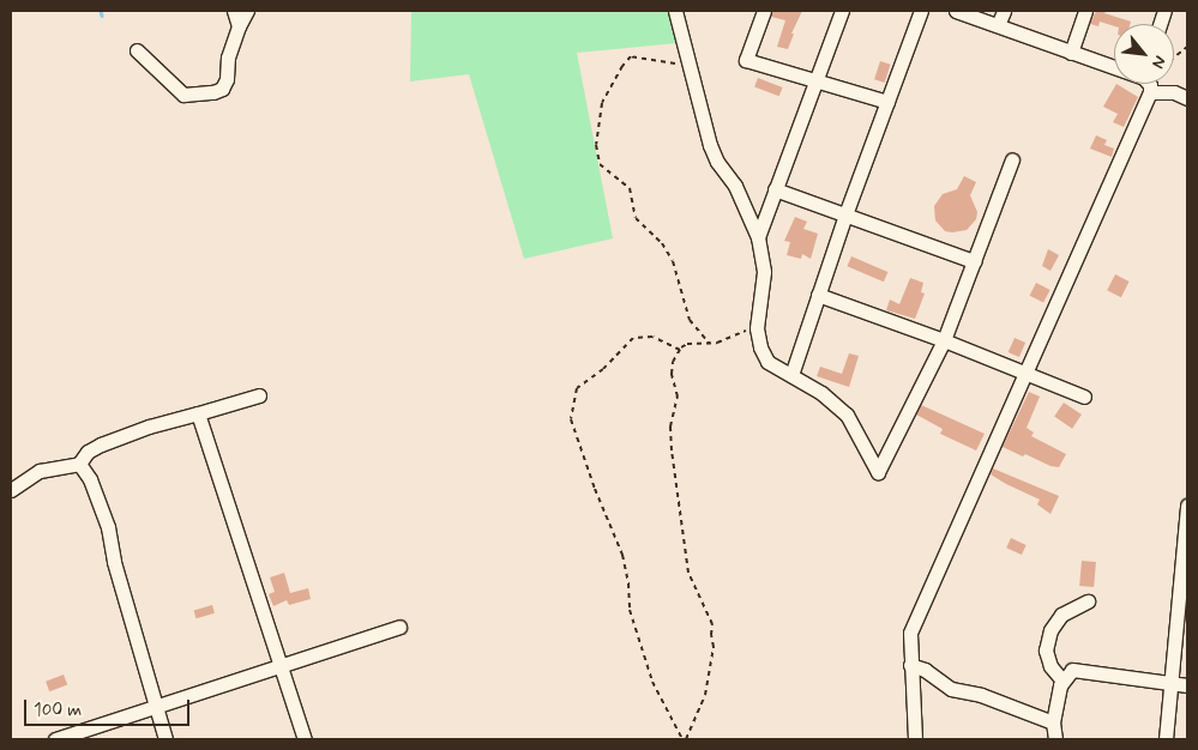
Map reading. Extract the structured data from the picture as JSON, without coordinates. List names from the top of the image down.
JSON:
{
  "scale_bar": "100 m",
  "north": "bottom right"
}
